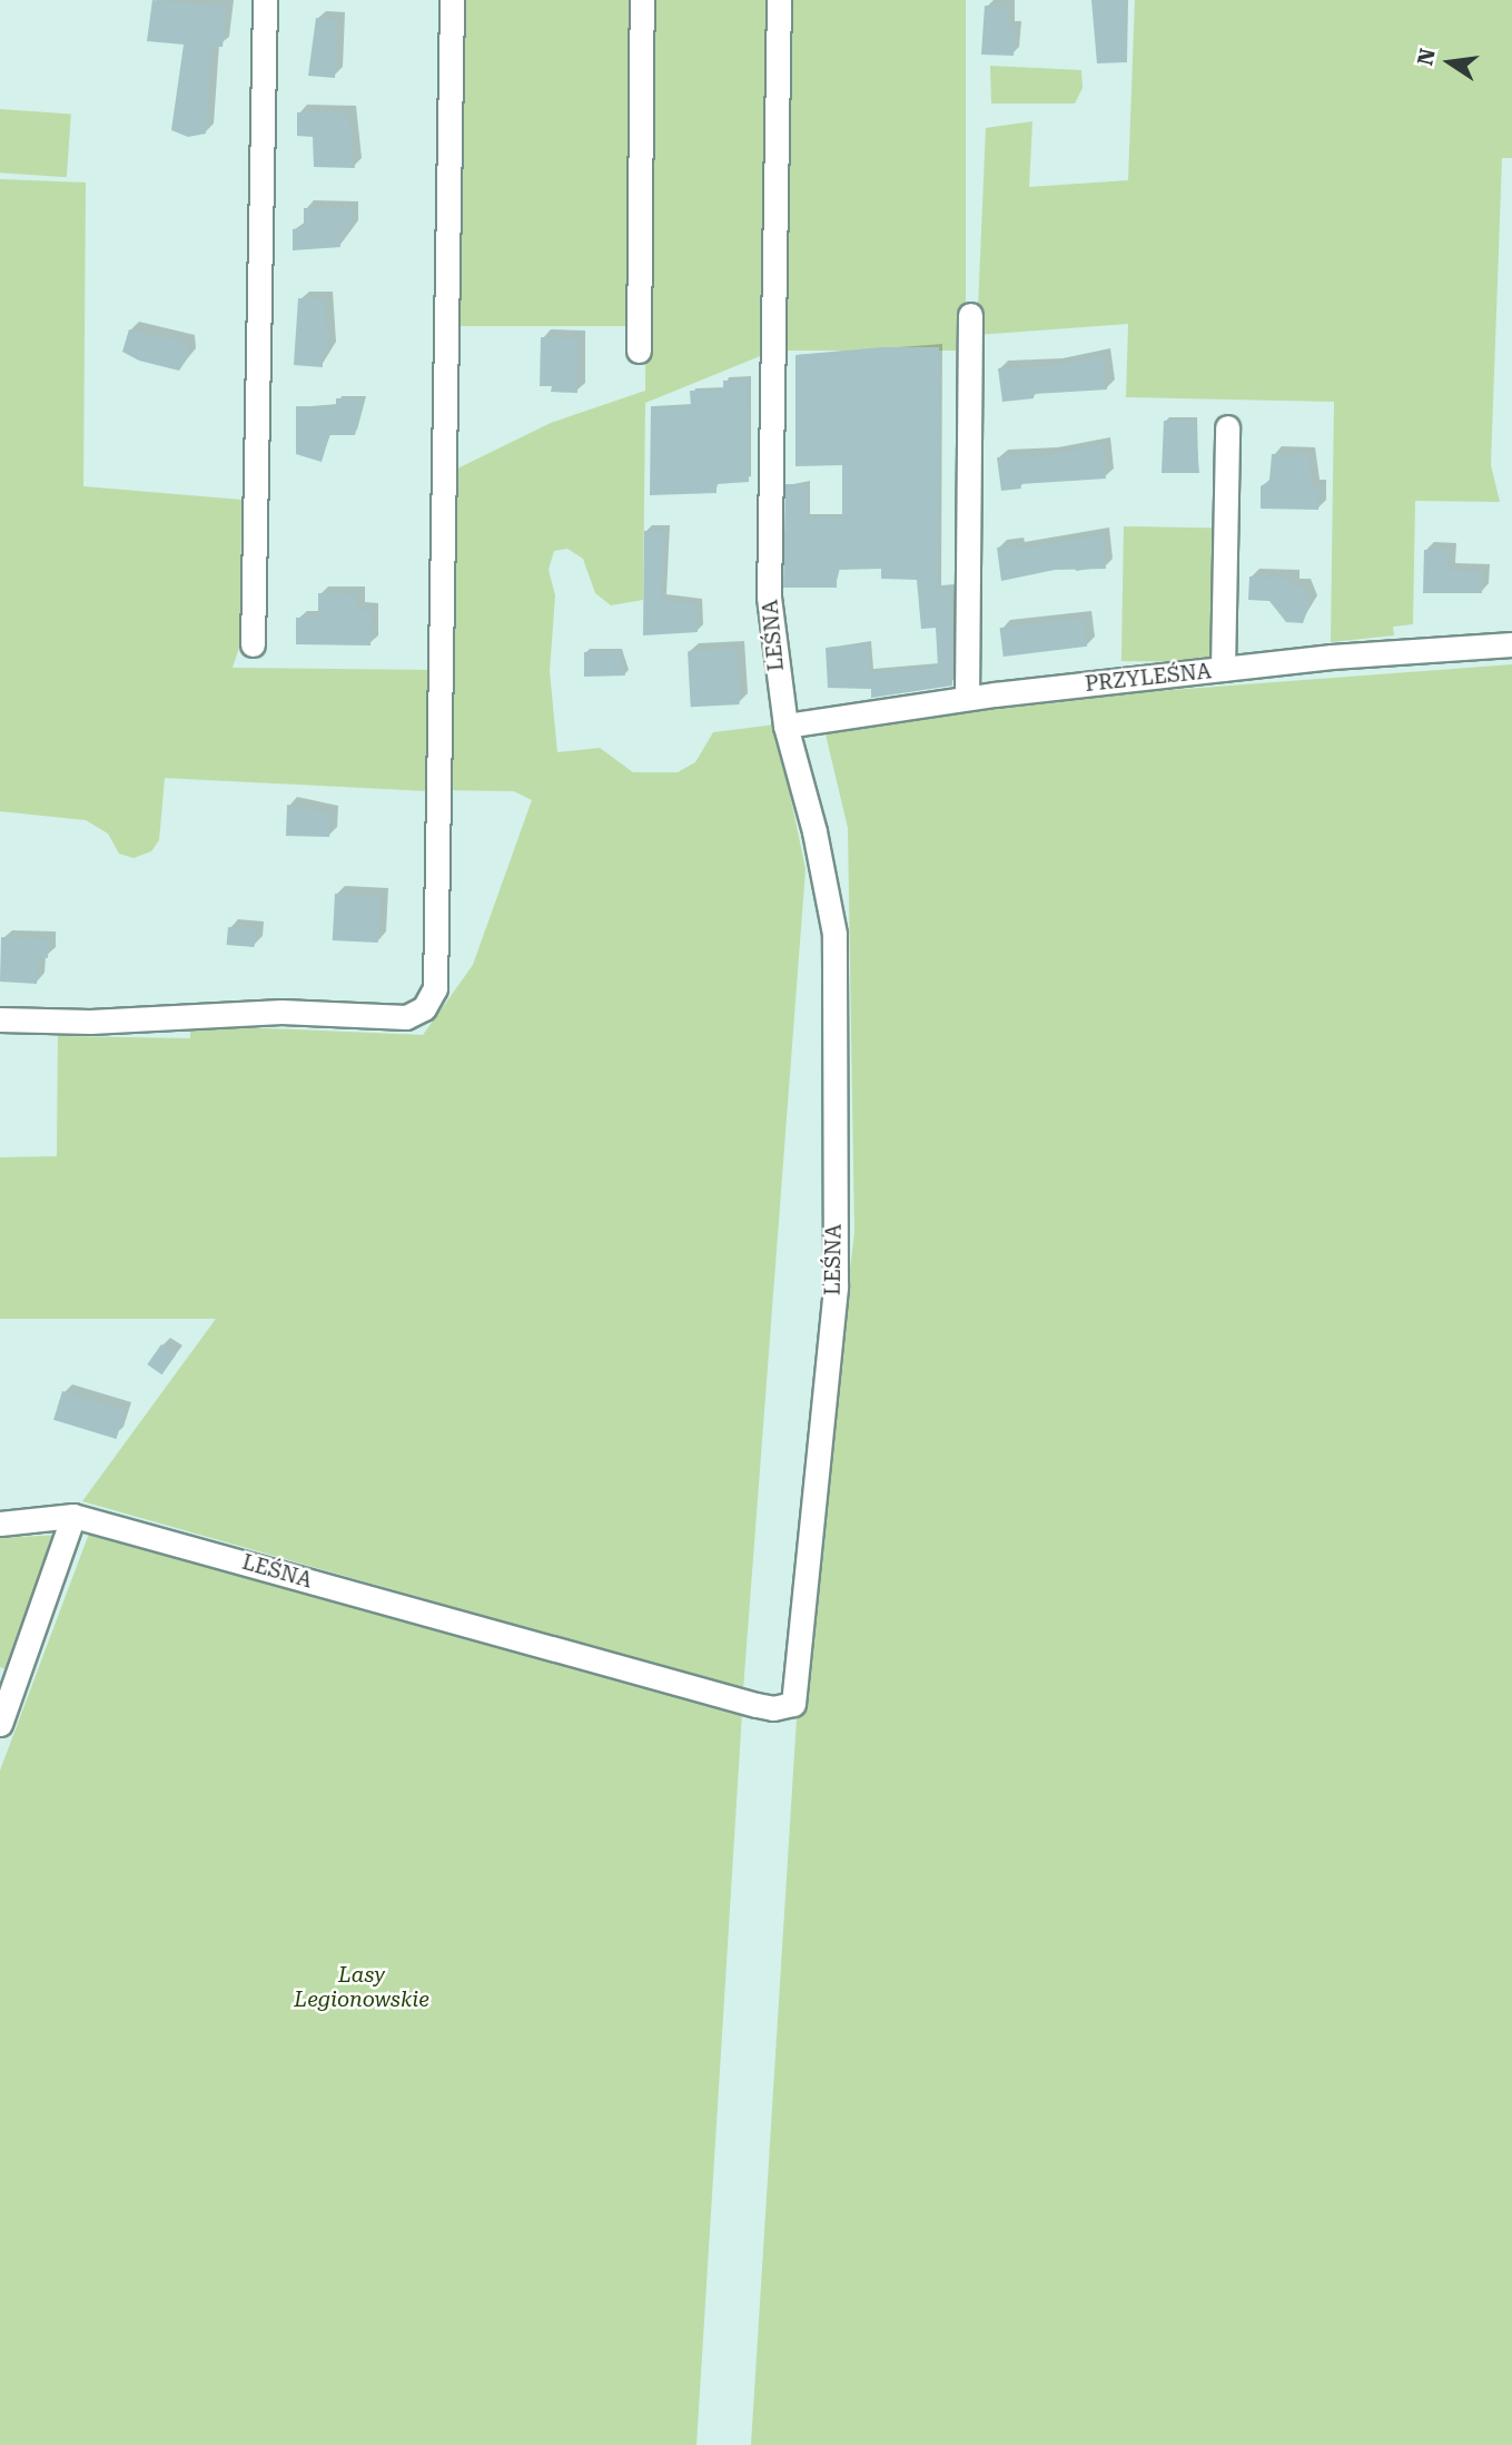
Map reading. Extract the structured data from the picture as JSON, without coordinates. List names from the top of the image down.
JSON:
{
  "streets": {
    "street": ["LEŚNA", "PRZYLEŚNA"]
  },
  "crossings": [
    ["LEŚNA", "PRZYLEŚNA"]
  ],
  "parks": ["Lasy Legionowskie"],
  "north": "left"
}
